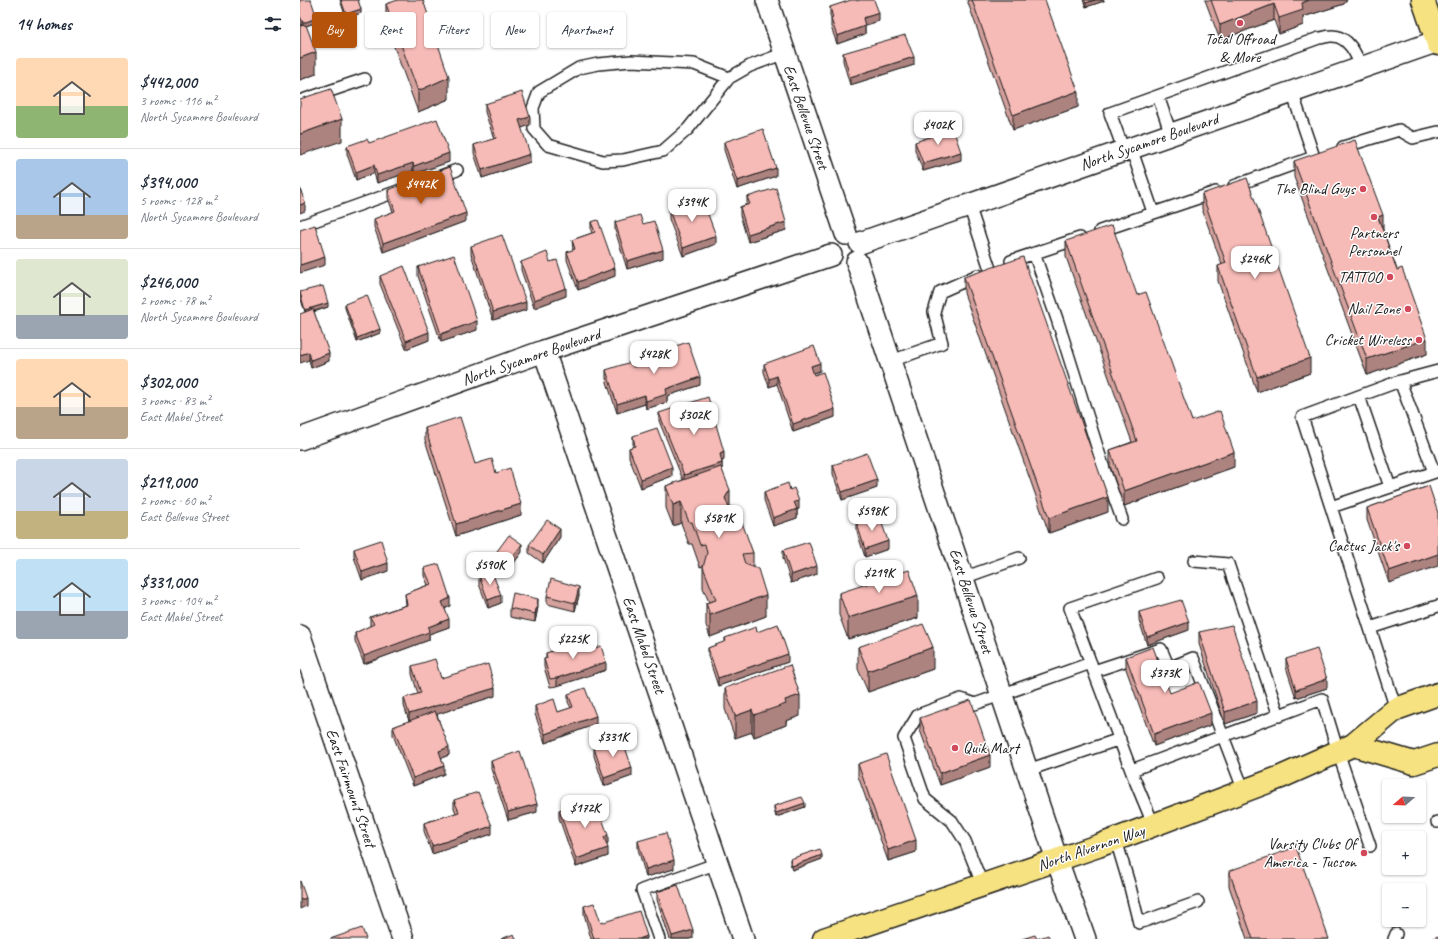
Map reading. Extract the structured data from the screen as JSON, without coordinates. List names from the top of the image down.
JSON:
{
  "streets": {
    "main road": ["North Alvernon Way"],
    "street": [
      "East Bellevue Street",
      "North Sycamore Boulevard",
      "East Mabel Street",
      "East Fairmount Street"
    ]
  },
  "crossings": [
    ["East Bellevue Street", "North Sycamore Boulevard"],
    ["East Bellevue Street", "North Alvernon Way"],
    ["North Sycamore Boulevard", "East Mabel Street"]
  ],
  "places": [
    "Total Offroad & More",
    "The Blind Guys",
    "Partners Personnel",
    "TATTOO",
    "Nail Zone",
    "Cricket Wireless",
    "Cactus Jack's",
    "Quik Mart",
    "Varsity Clubs Of America - Tucson"
  ],
  "north": "left",
  "page": {
    "heading": "14 homes",
    "chip": [
      "Buy",
      "Rent",
      "Filters",
      "New",
      "Apartment"
    ],
    "list": [
      {
        "name": "$442,000",
        "note": "3 rooms · 116 m² · North Sycamore Boulevard"
      },
      {
        "name": "$394,000",
        "note": "5 rooms · 128 m² · North Sycamore Boulevard"
      },
      {
        "name": "$246,000",
        "note": "2 rooms · 78 m² · North Sycamore Boulevard"
      },
      {
        "name": "$302,000",
        "note": "3 rooms · 83 m² · East Mabel Street"
      },
      {
        "name": "$219,000",
        "note": "2 rooms · 60 m² · East Bellevue Street"
      },
      {
        "name": "$331,000",
        "note": "3 rooms · 104 m² · East Mabel Street"
      }
    ],
    "price": [
      "$402K",
      "$442K",
      "$394K",
      "$246K",
      "$428K",
      "$302K",
      "$598K",
      "$581K",
      "$590K",
      "$219K",
      "$225K",
      "$373K",
      "$331K",
      "$172K"
    ],
    "map_buttons": ["+", "−"]
  }
}
